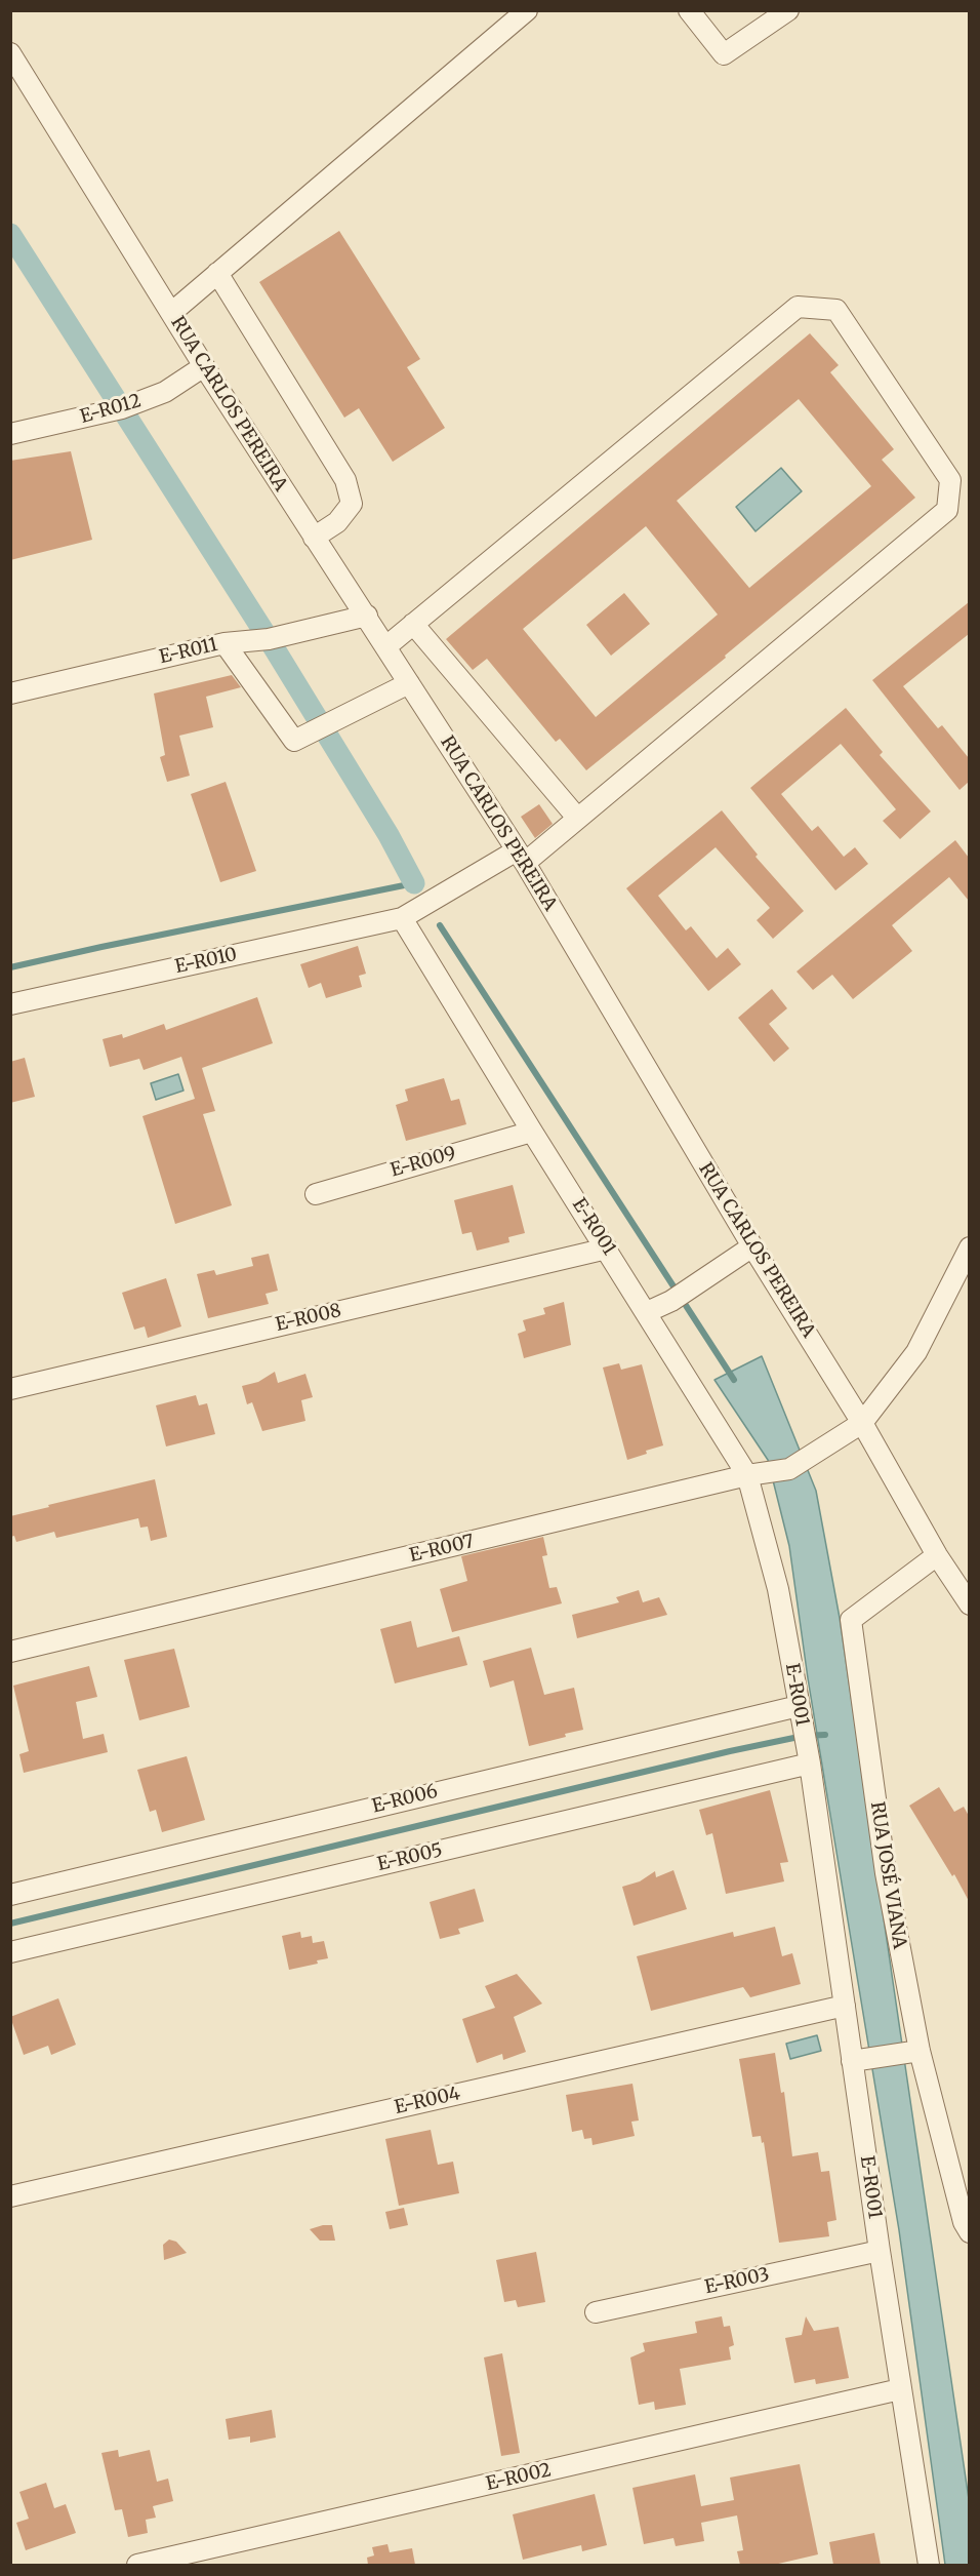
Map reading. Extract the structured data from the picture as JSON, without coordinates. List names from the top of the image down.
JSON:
{
  "streets": {
    "street": [
      "RUA CARLOS PEREIRA",
      "E-R012",
      "E-R011",
      "E-R010",
      "E-R009",
      "E-R001",
      "E-R008",
      "E-R007",
      "E-R006",
      "E-R005",
      "RUA JOSÉ VIANA",
      "E-R004",
      "E-R003",
      "E-R002"
    ]
  },
  "crossings": [
    ["RUA CARLOS PEREIRA", "E-R012"],
    ["RUA CARLOS PEREIRA", "E-R011"],
    ["RUA CARLOS PEREIRA", "E-R010"],
    ["RUA CARLOS PEREIRA", "E-R007"],
    ["RUA CARLOS PEREIRA", "RUA JOSÉ VIANA"],
    ["E-R010", "E-R001"],
    ["E-R009", "E-R001"],
    ["E-R001", "E-R008"],
    ["E-R001", "E-R007"],
    ["E-R001", "E-R006"],
    ["E-R001", "E-R005"],
    ["E-R001", "E-R004"],
    ["E-R001", "E-R003"],
    ["E-R001", "E-R002"]
  ]
}
